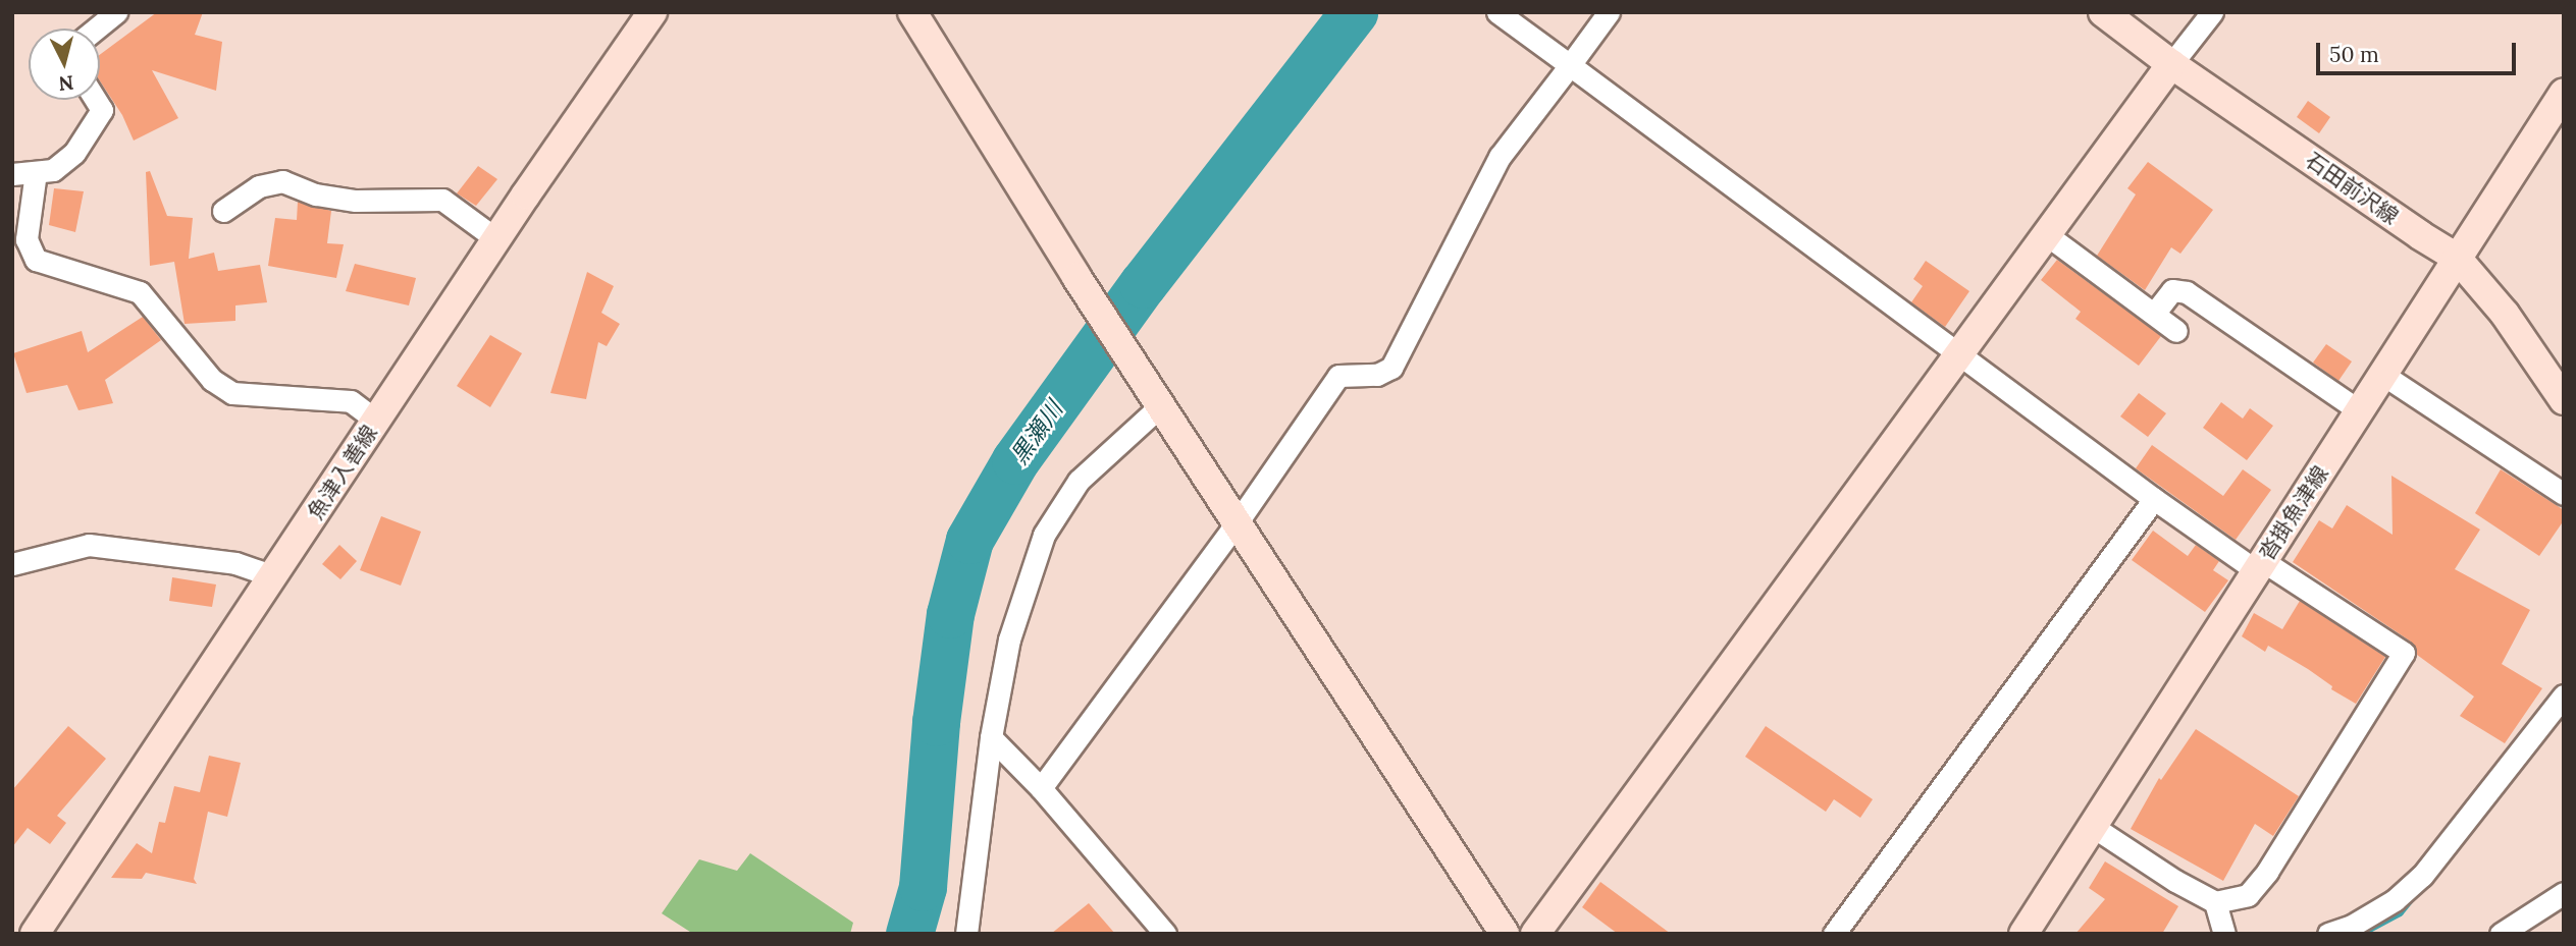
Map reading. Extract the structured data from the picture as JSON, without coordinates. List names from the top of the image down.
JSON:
{
  "streets": {
    "main road": ["石田前沢線", "魚津入善線", "沓掛魚津線"]
  },
  "crossings": [
    ["石田前沢線", "沓掛魚津線"]
  ],
  "water": ["黒瀬川"],
  "scale_bar": "50 m",
  "north": "bottom"
}
